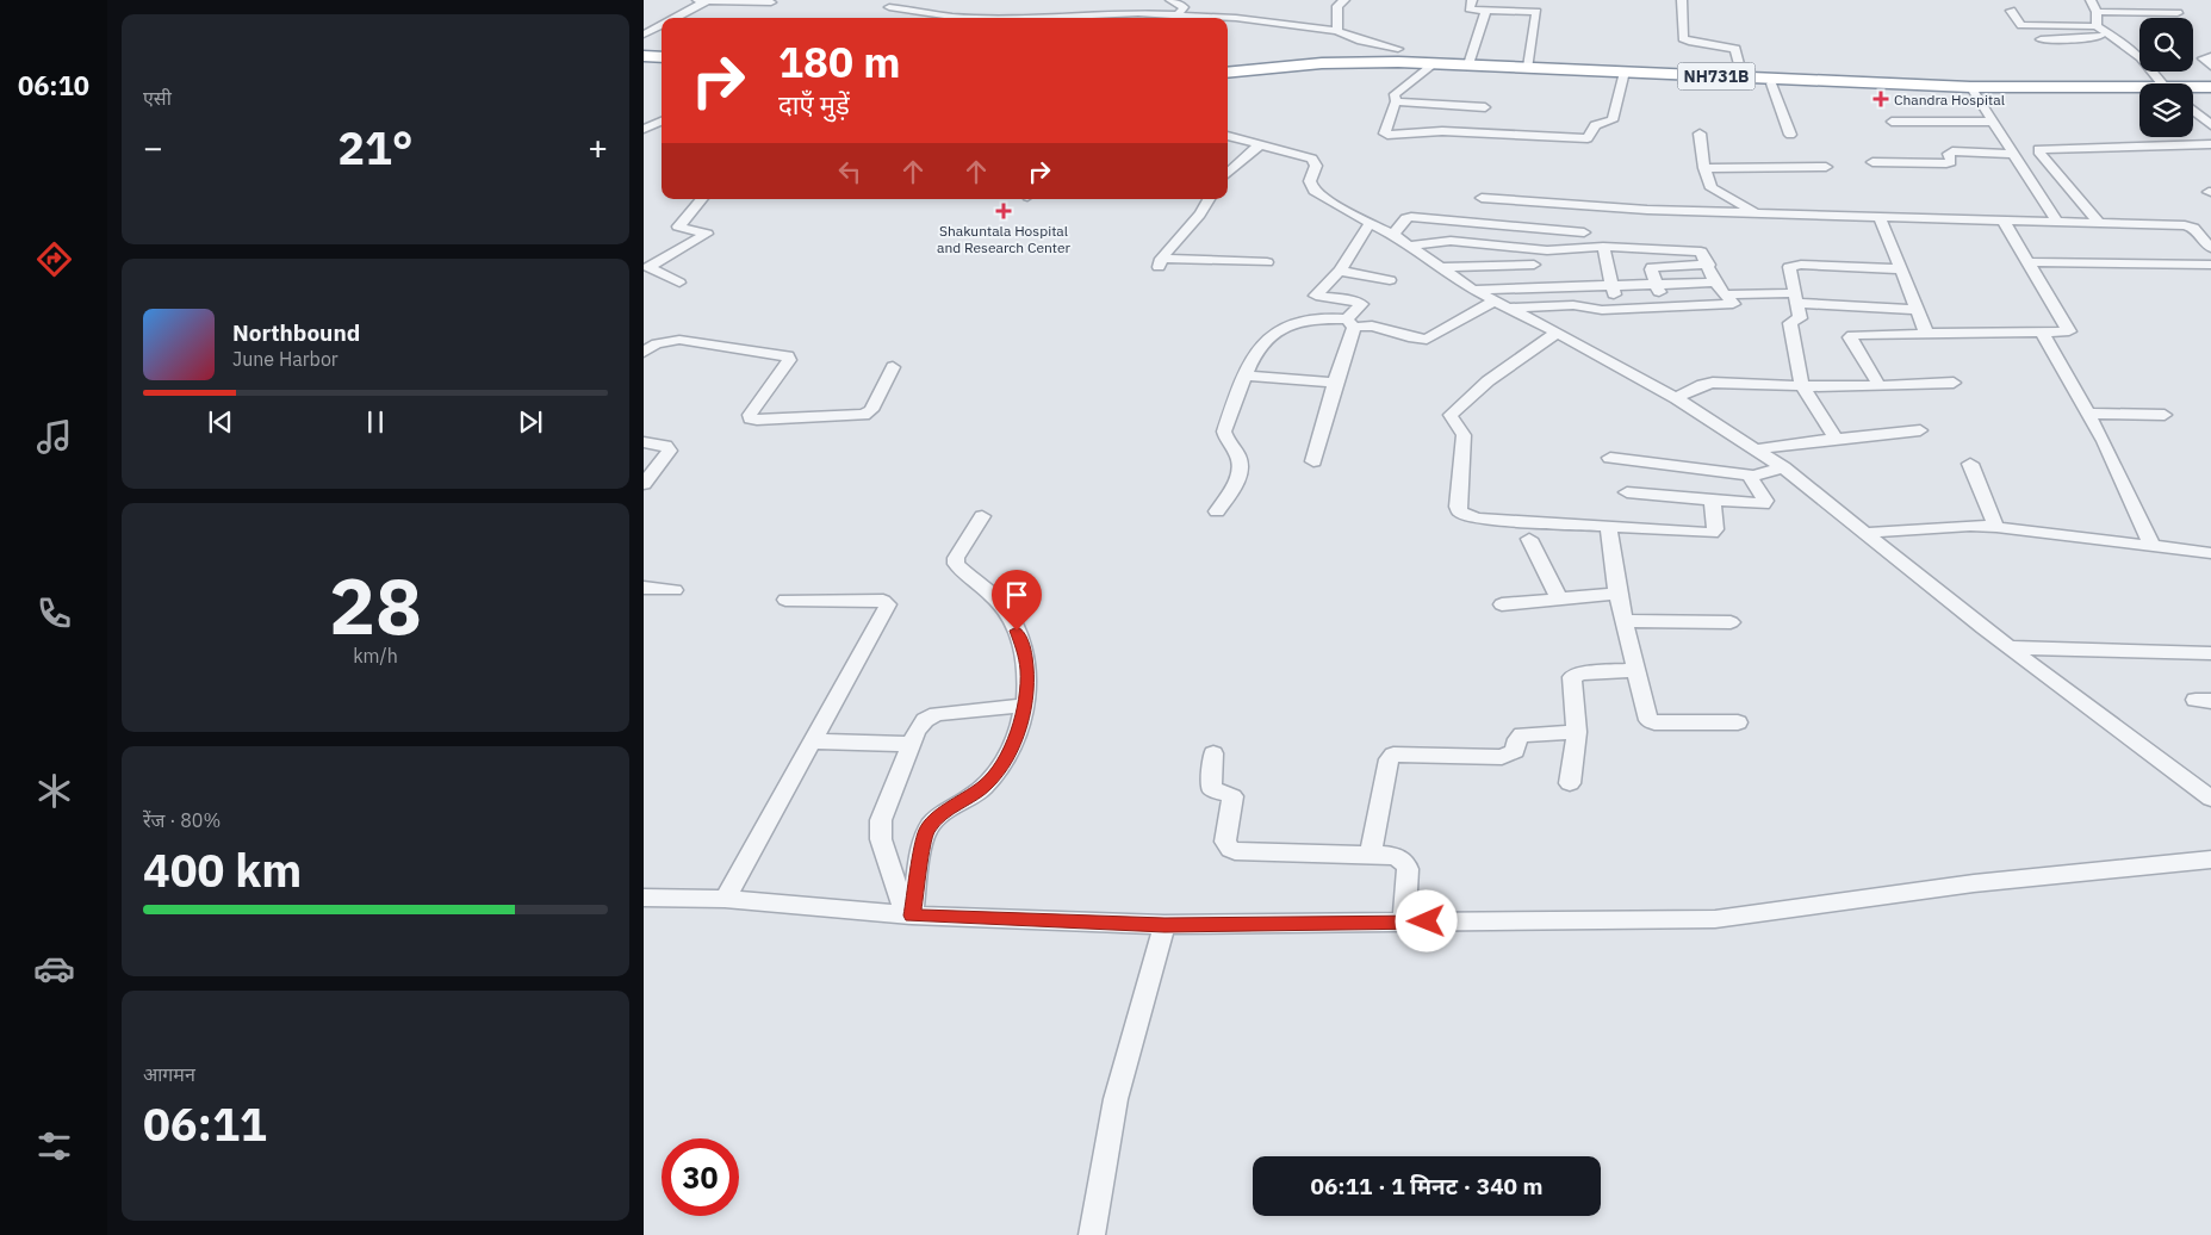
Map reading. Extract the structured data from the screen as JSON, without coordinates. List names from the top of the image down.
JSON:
{
  "streets": {
    "highway": ["NH731B"]
  },
  "places": {
    "health": ["Chandra Hospital", "Shakuntala Hospital and Research Center"]
  },
  "page": {
    "tabs": "06:10",
    "tile": [
      "एसी",
      ["28", "km/h"],
      ["रेंज · 80%", "400 km"],
      ["आगमन", "06:11"]
    ],
    "turn": ["180 m", "दाएँ मुड़ें"],
    "heat": ["−", "21°", "+"],
    "song": ["Northbound", "June Harbor"],
    "limit": "30",
    "trip": "06:11 · 1 मिनट · 340 m"
  }
}
